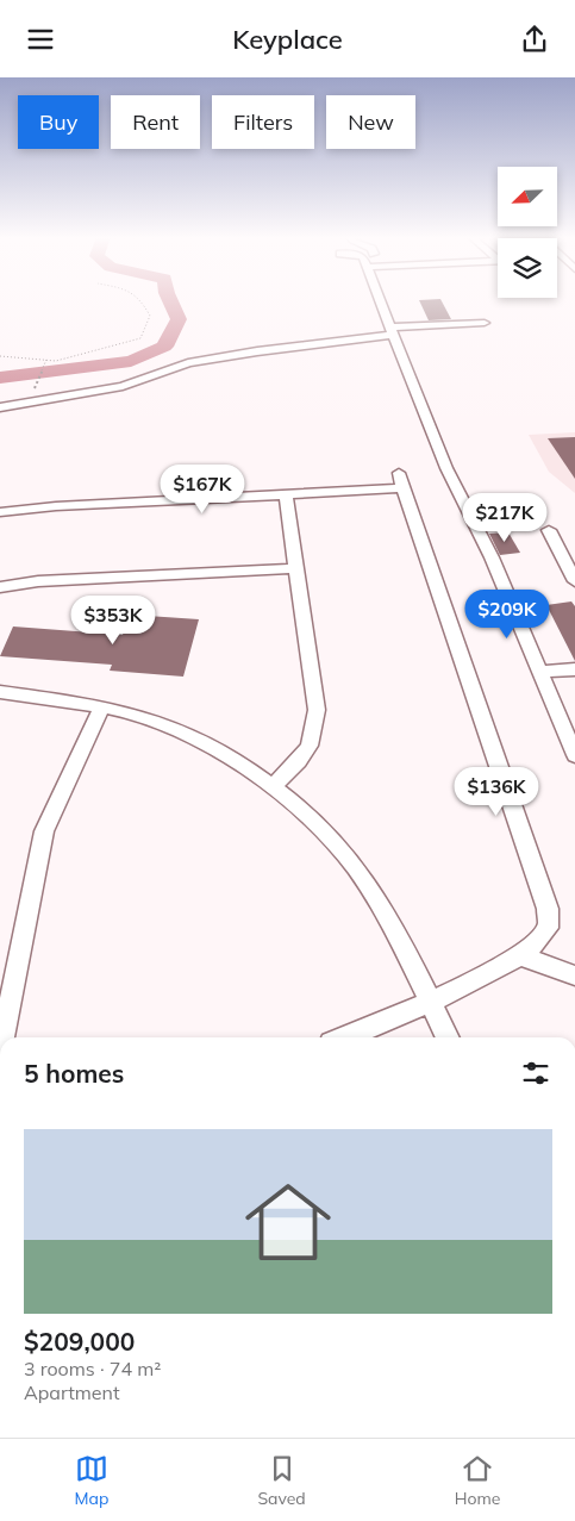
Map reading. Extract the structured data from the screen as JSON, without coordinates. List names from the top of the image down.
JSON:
{
  "north": "bottom left",
  "page": {
    "header": "Keyplace",
    "chip": [
      "Buy",
      "Rent",
      "Filters",
      "New"
    ],
    "price": [
      "$167K",
      "$217K",
      "$209K",
      "$353K",
      "$136K"
    ],
    "heading": "5 homes",
    "list": [
      {
        "name": "$209,000",
        "note": "3 rooms · 74 m² · Apartment"
      }
    ],
    "tabs": ["Map", "Saved", "Home"]
  }
}
